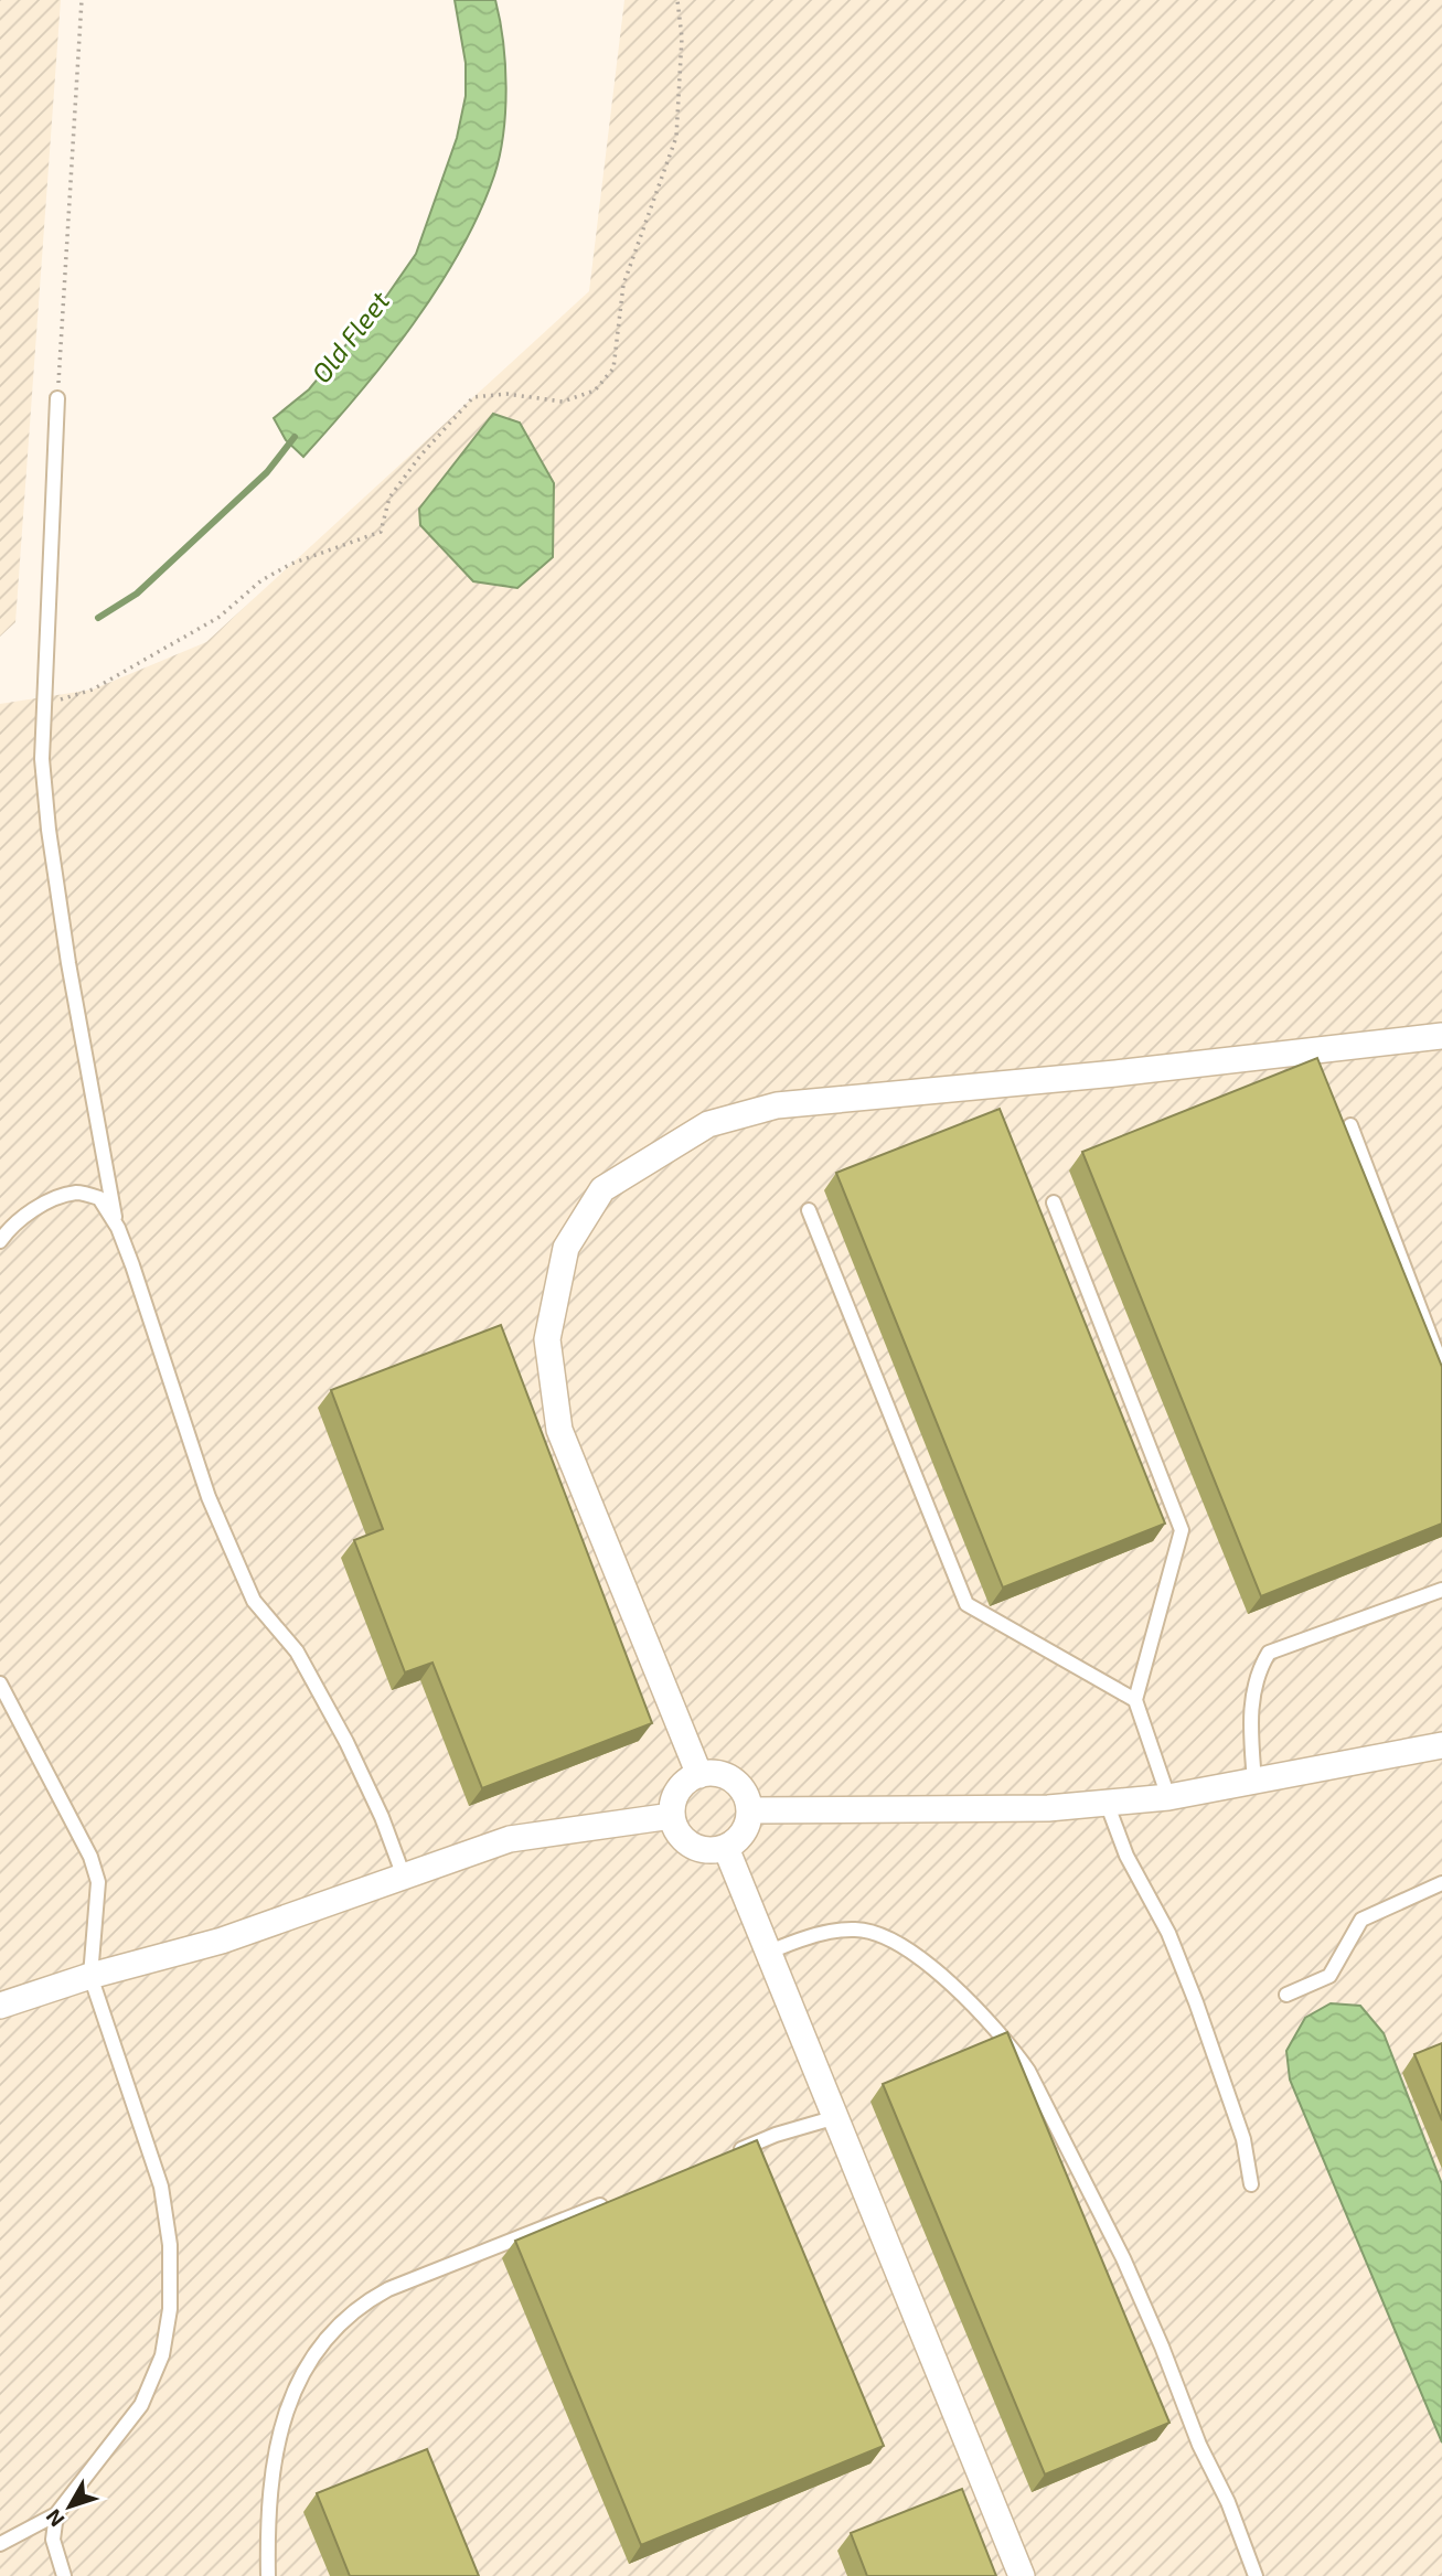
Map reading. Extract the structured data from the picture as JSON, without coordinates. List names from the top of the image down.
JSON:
{
  "water": ["Old Fleet"],
  "north": "bottom left"
}
